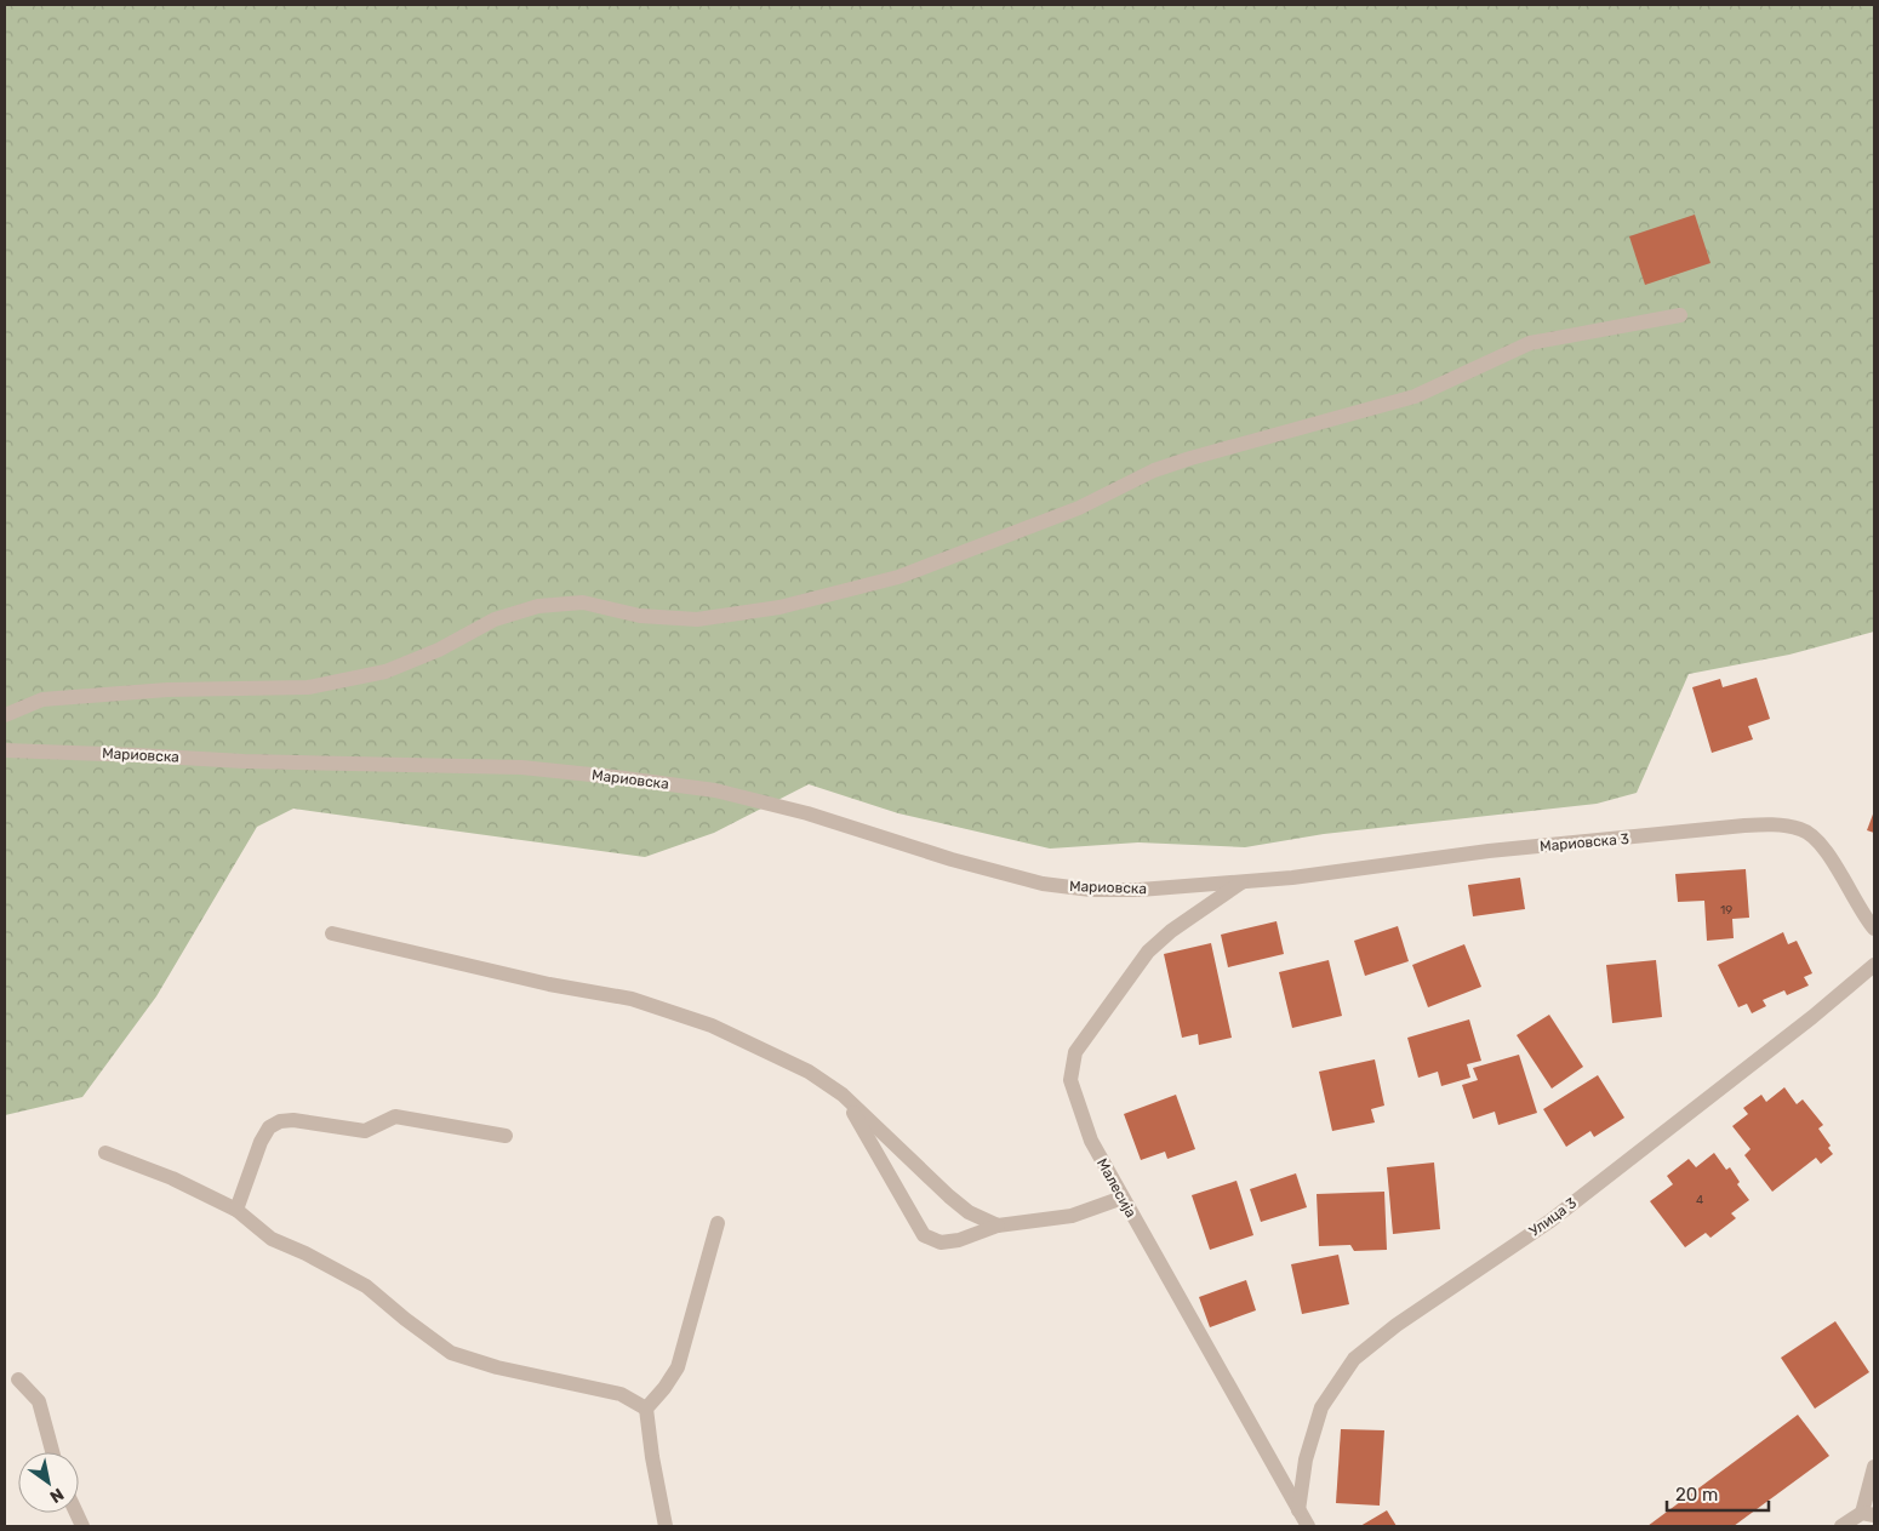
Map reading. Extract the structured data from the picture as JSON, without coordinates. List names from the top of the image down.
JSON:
{
  "streets": {
    "street": [
      "Мариовска",
      "Мариовска 3",
      "Малесија",
      "Улица 3"
    ]
  },
  "crossings": [
    ["Мариовска", "Мариовска 3"],
    ["Мариовска", "Малесија"],
    ["Мариовска 3", "Малесија"],
    ["Малесија", "Улица 3"]
  ],
  "house_numbers": ["19", "4"],
  "scale_bar": "20 m",
  "north": "bottom right"
}
